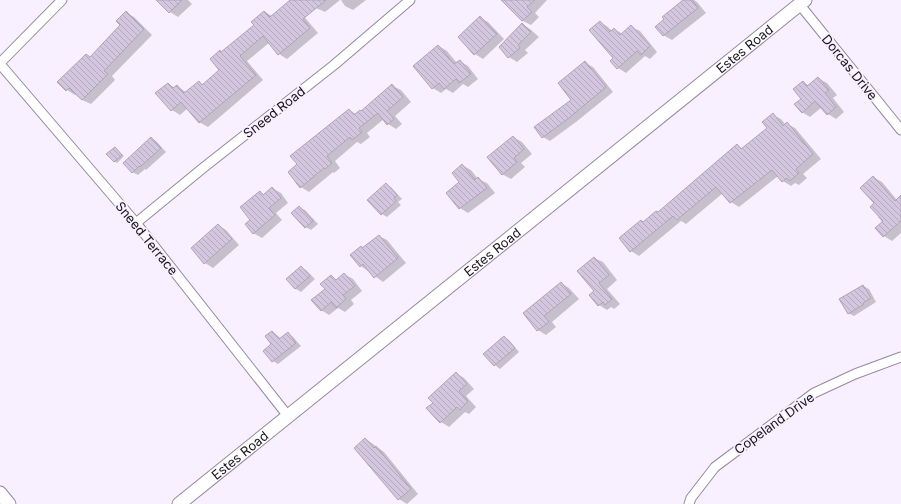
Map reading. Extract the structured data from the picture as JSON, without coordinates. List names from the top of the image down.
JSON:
{
  "streets": {
    "main road": ["Estes Road"],
    "street": [
      "Dorcas Drive",
      "Sneed Road",
      "Sneed Terrace",
      "Copeland Drive"
    ]
  },
  "crossings": [
    ["Estes Road", "Dorcas Drive"],
    ["Estes Road", "Sneed Terrace"],
    ["Sneed Road", "Sneed Terrace"]
  ]
}
